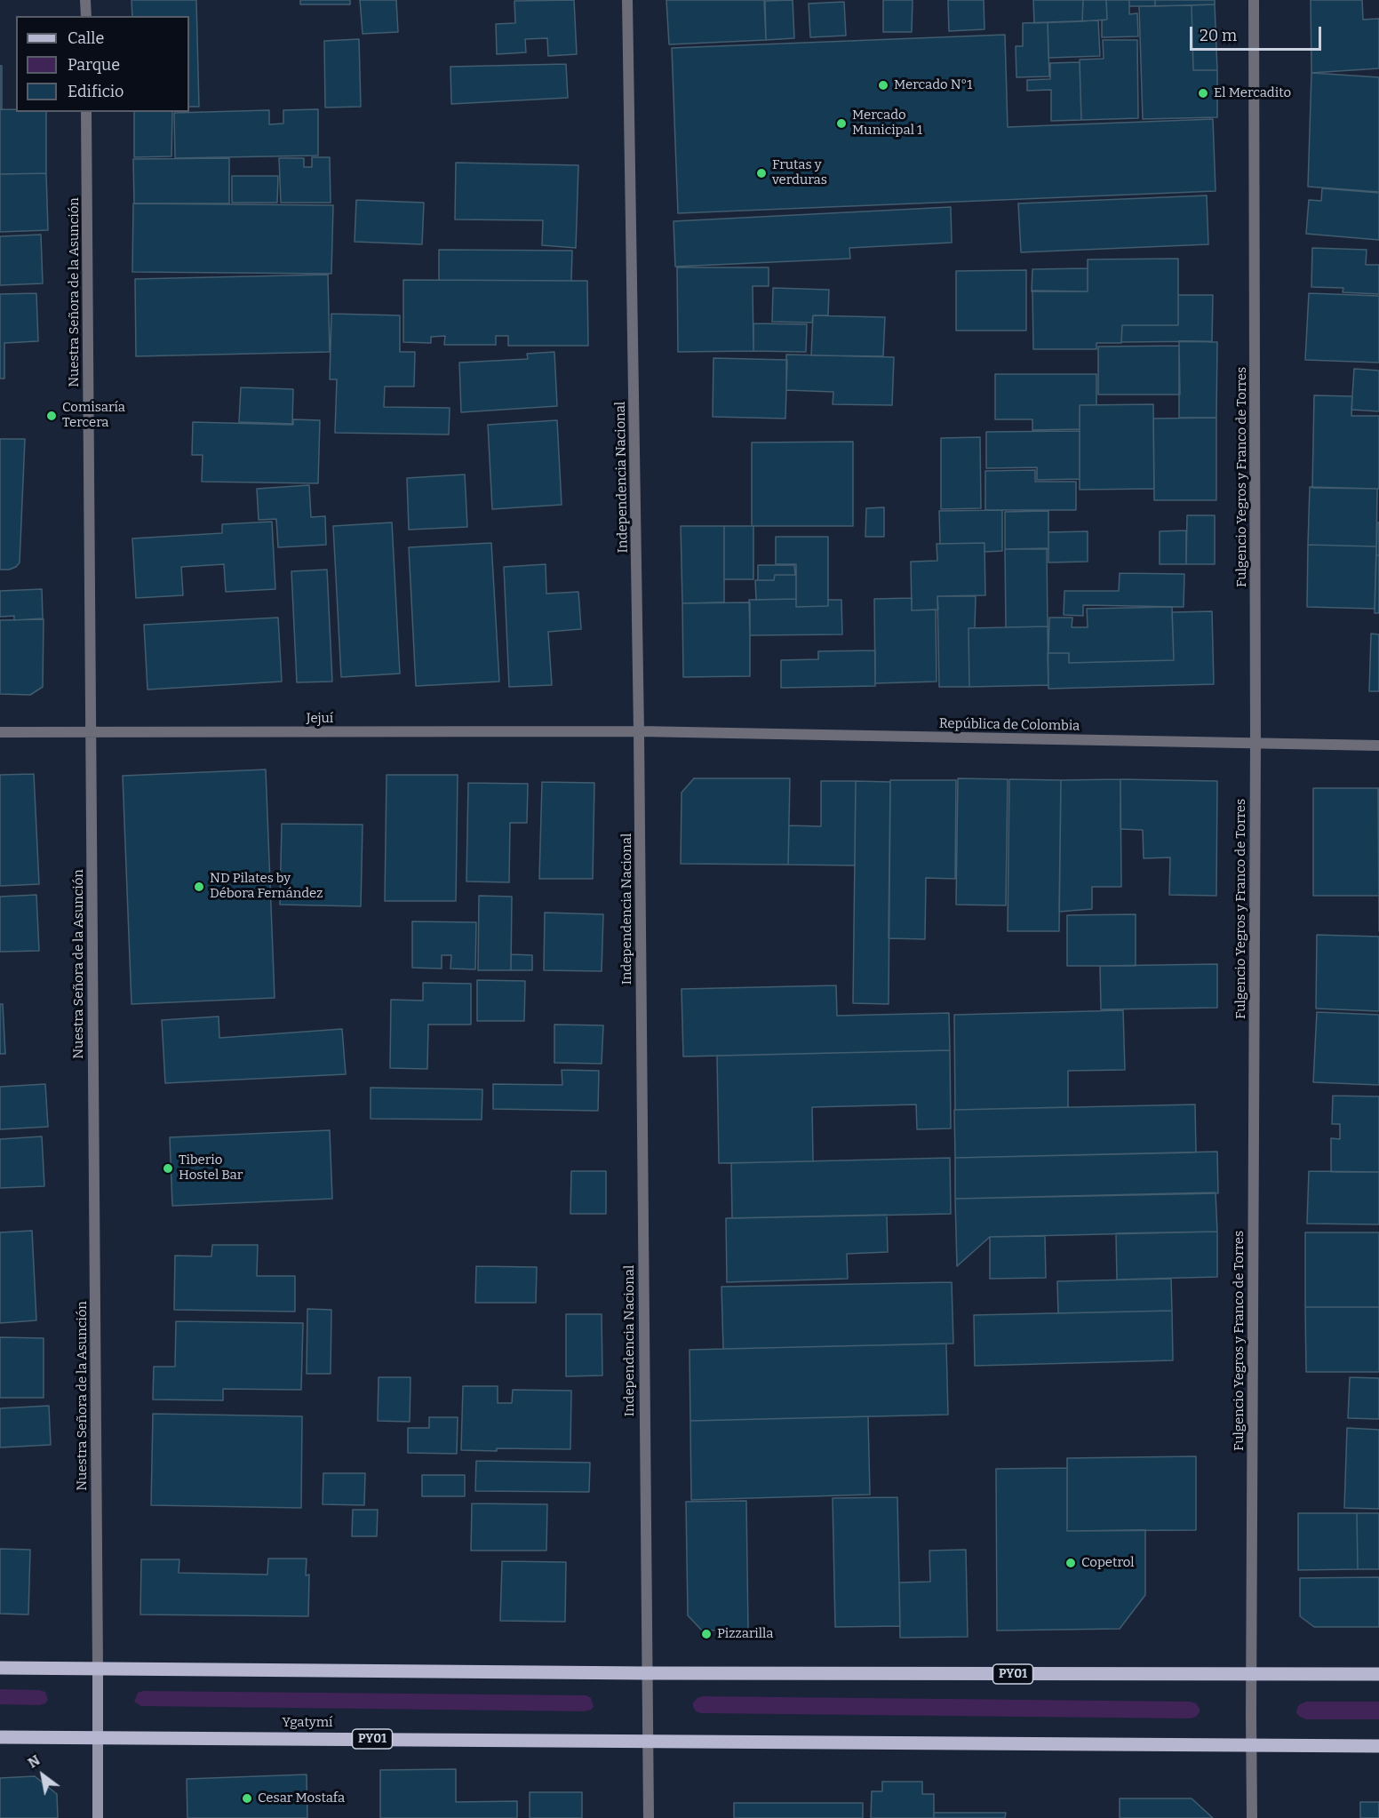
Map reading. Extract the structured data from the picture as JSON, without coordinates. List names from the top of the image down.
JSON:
{
  "streets": {
    "main road": ["PY01", "Ygatymí"],
    "street": [
      "Nuestra Señora de la Asunción",
      "Independencia Nacional",
      "Fulgencio Yegros y Franco de Torres",
      "Jejuí",
      "República de Colombia"
    ]
  },
  "crossings": [
    ["Nuestra Señora de la Asunción", "Jejuí"],
    ["Nuestra Señora de la Asunción", "Ygatymí"],
    ["Independencia Nacional", "Jejuí"],
    ["Independencia Nacional", "República de Colombia"],
    ["Independencia Nacional", "PY01"],
    ["Independencia Nacional", "Ygatymí"],
    ["Fulgencio Yegros y Franco de Torres", "República de Colombia"],
    ["Fulgencio Yegros y Franco de Torres", "PY01"],
    ["Jejuí", "República de Colombia"],
    ["PY01", "Ygatymí"]
  ],
  "places": [
    "Mercado N°1",
    "El Mercadito",
    "Mercado Municipal 1",
    "Frutas y verduras",
    "Comisaría Tercera",
    "ND Pilates by Débora Fernández",
    "Tiberio Hostel Bar",
    "Copetrol",
    "Pizzarilla",
    "Cesar Mostafa"
  ],
  "legend": ["Calle", "Parque", "Edificio"],
  "scale_bar": "20 m",
  "north": "top left"
}
